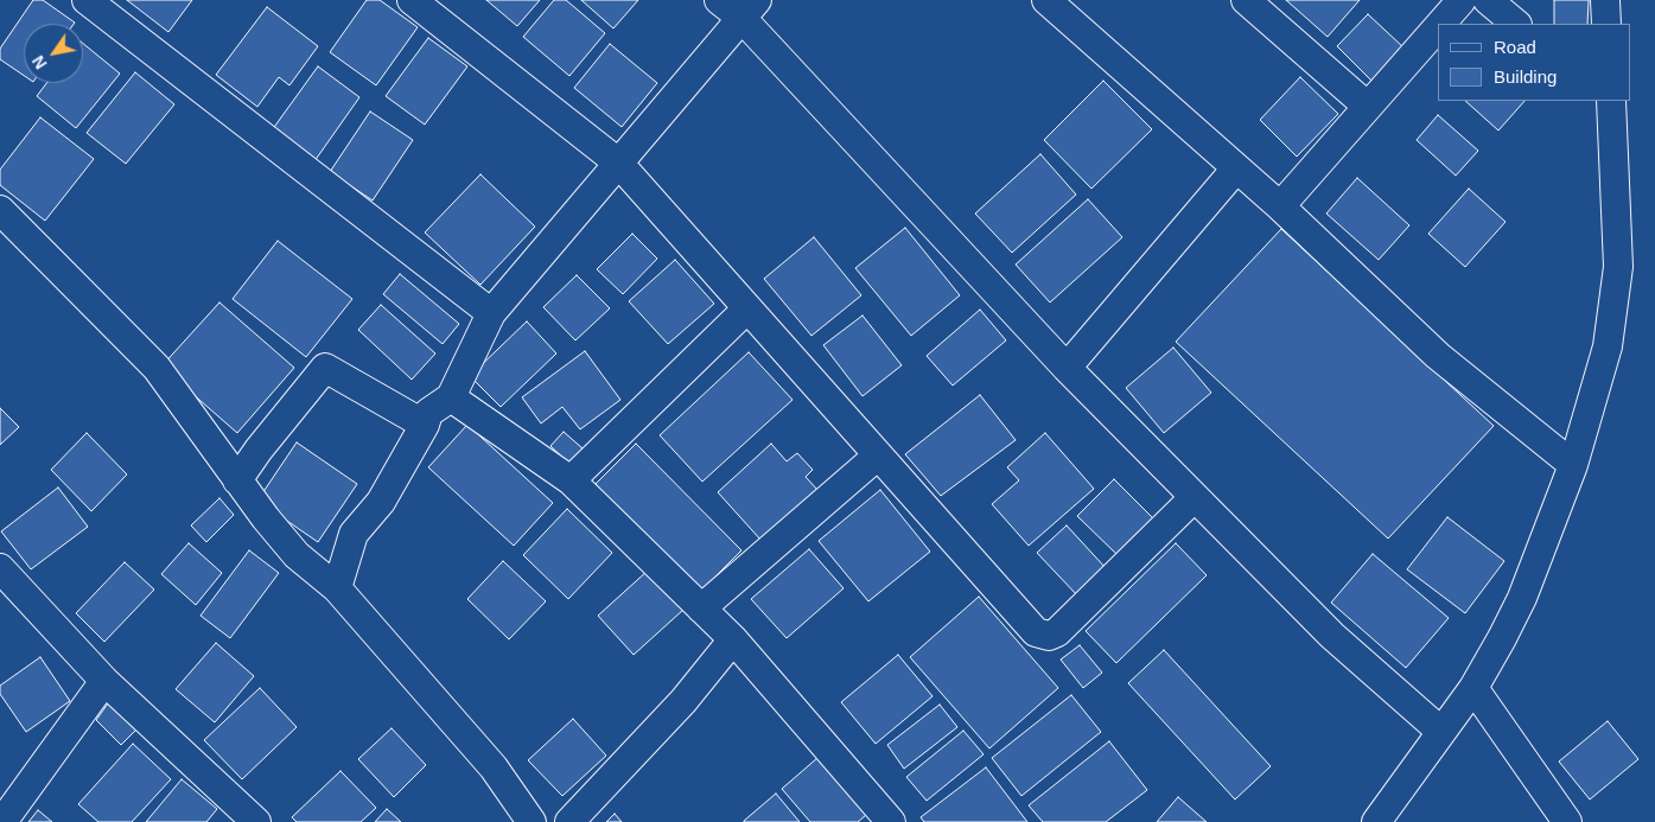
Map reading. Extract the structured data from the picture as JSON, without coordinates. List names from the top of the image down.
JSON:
{
  "legend": ["Road", "Building"],
  "north": "bottom left"
}
